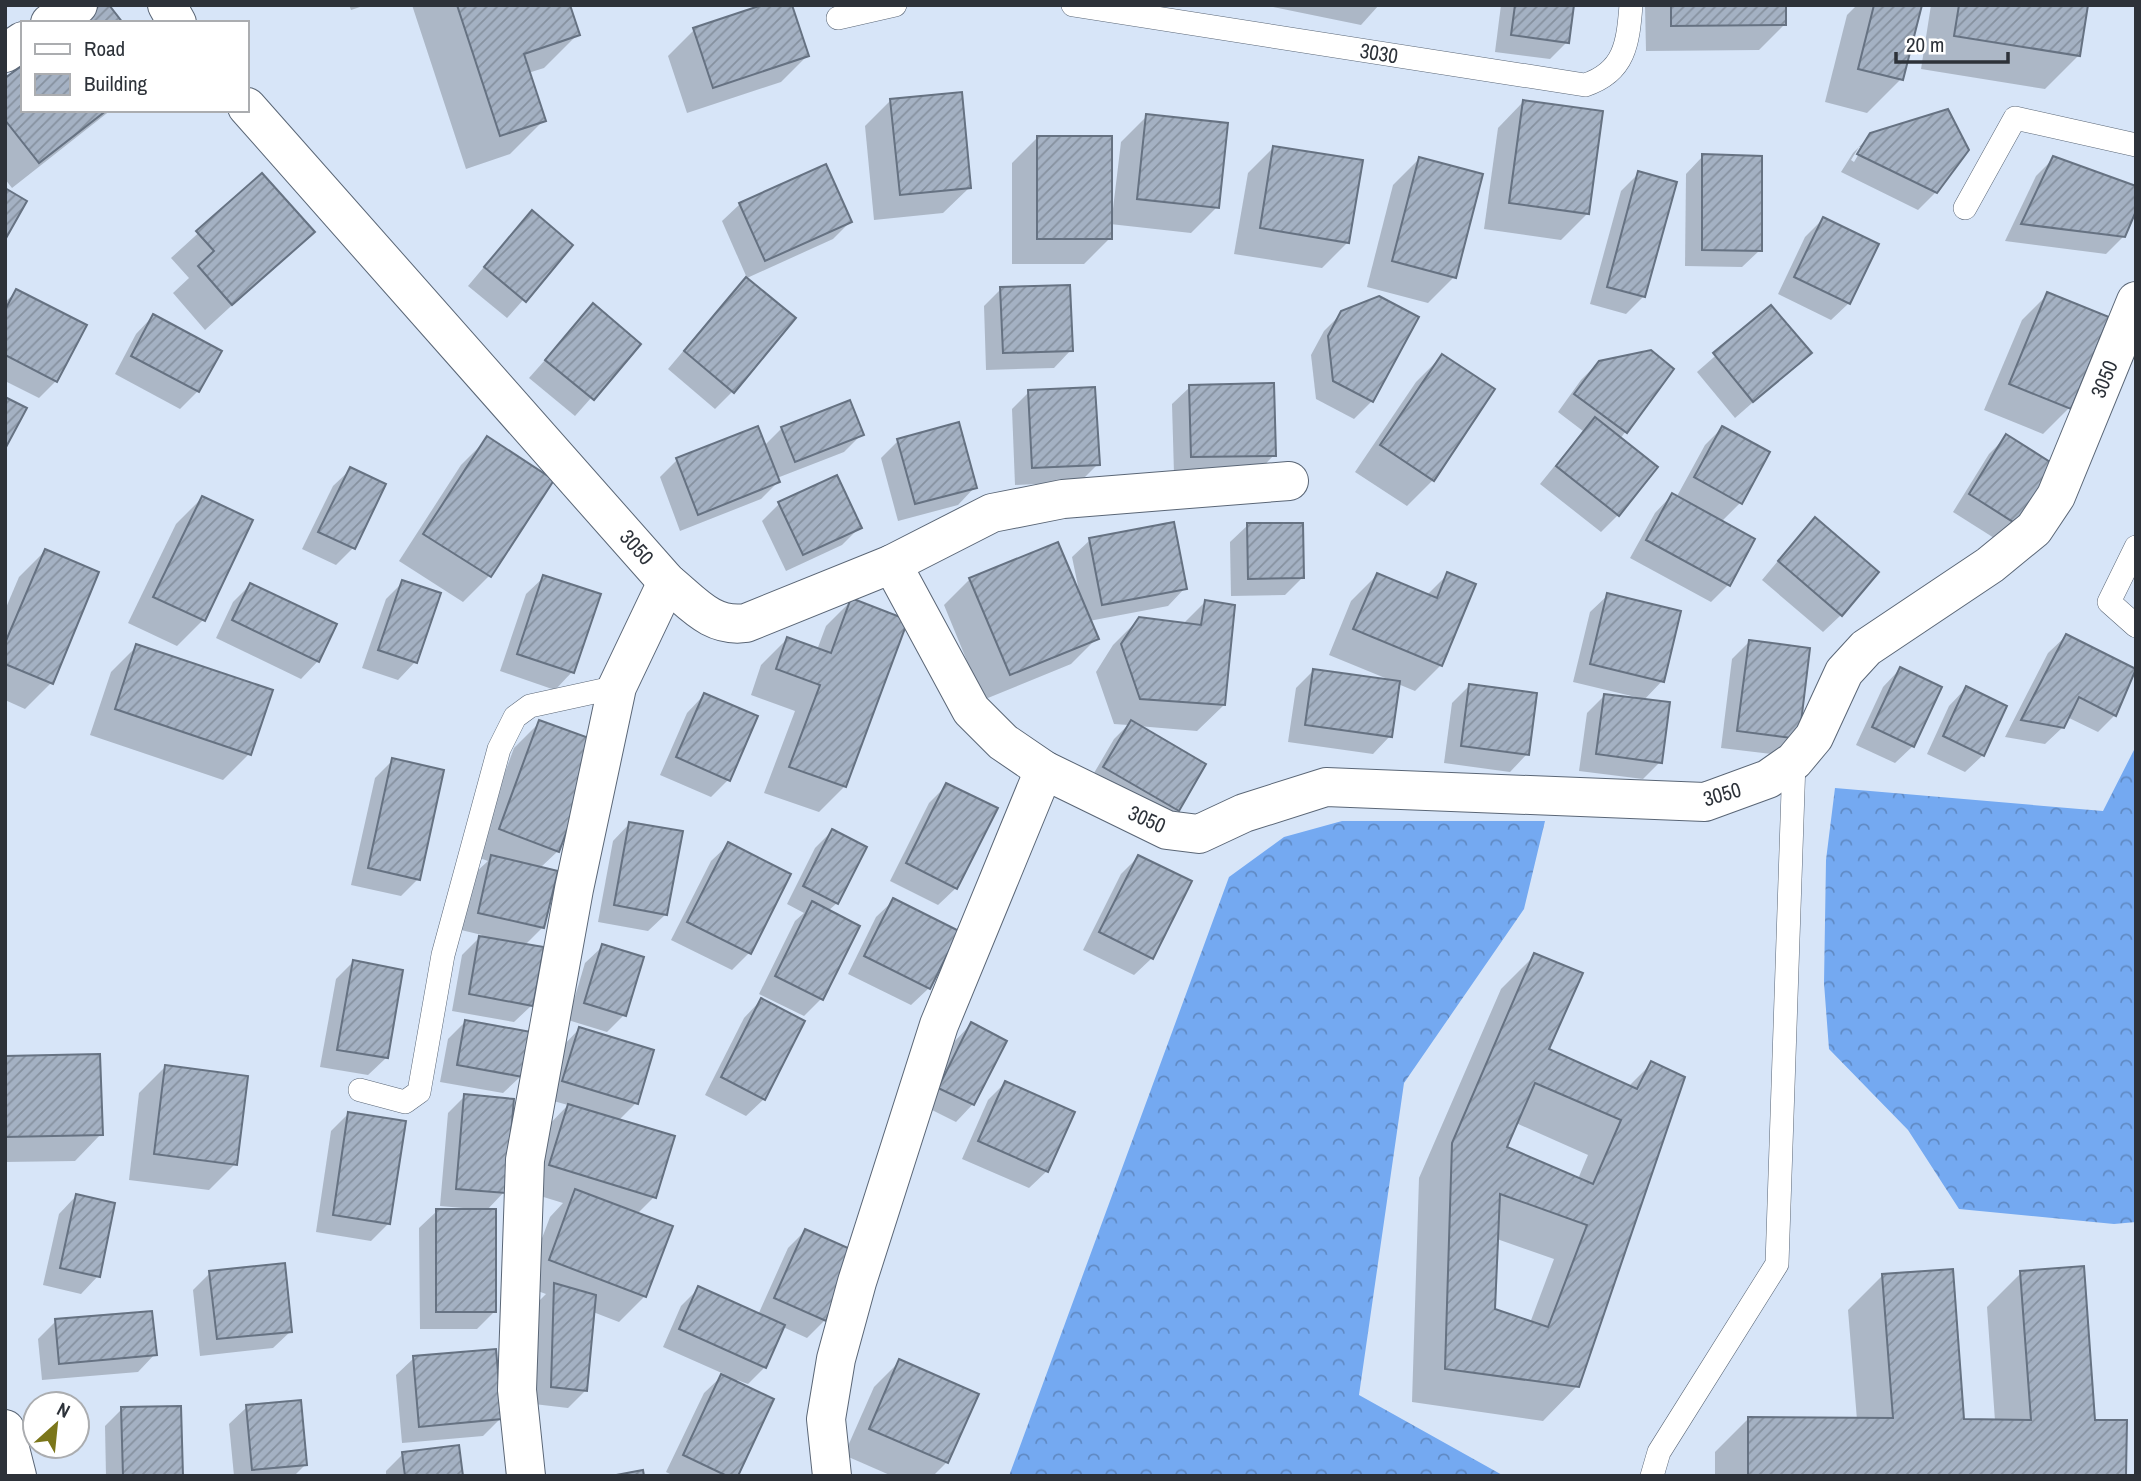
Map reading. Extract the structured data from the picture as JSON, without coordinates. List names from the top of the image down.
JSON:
{
  "streets": {
    "street": ["3050"],
    "lane": ["3030"]
  },
  "legend": ["Road", "Building"],
  "scale_bar": "20 m",
  "north": "top right"
}
